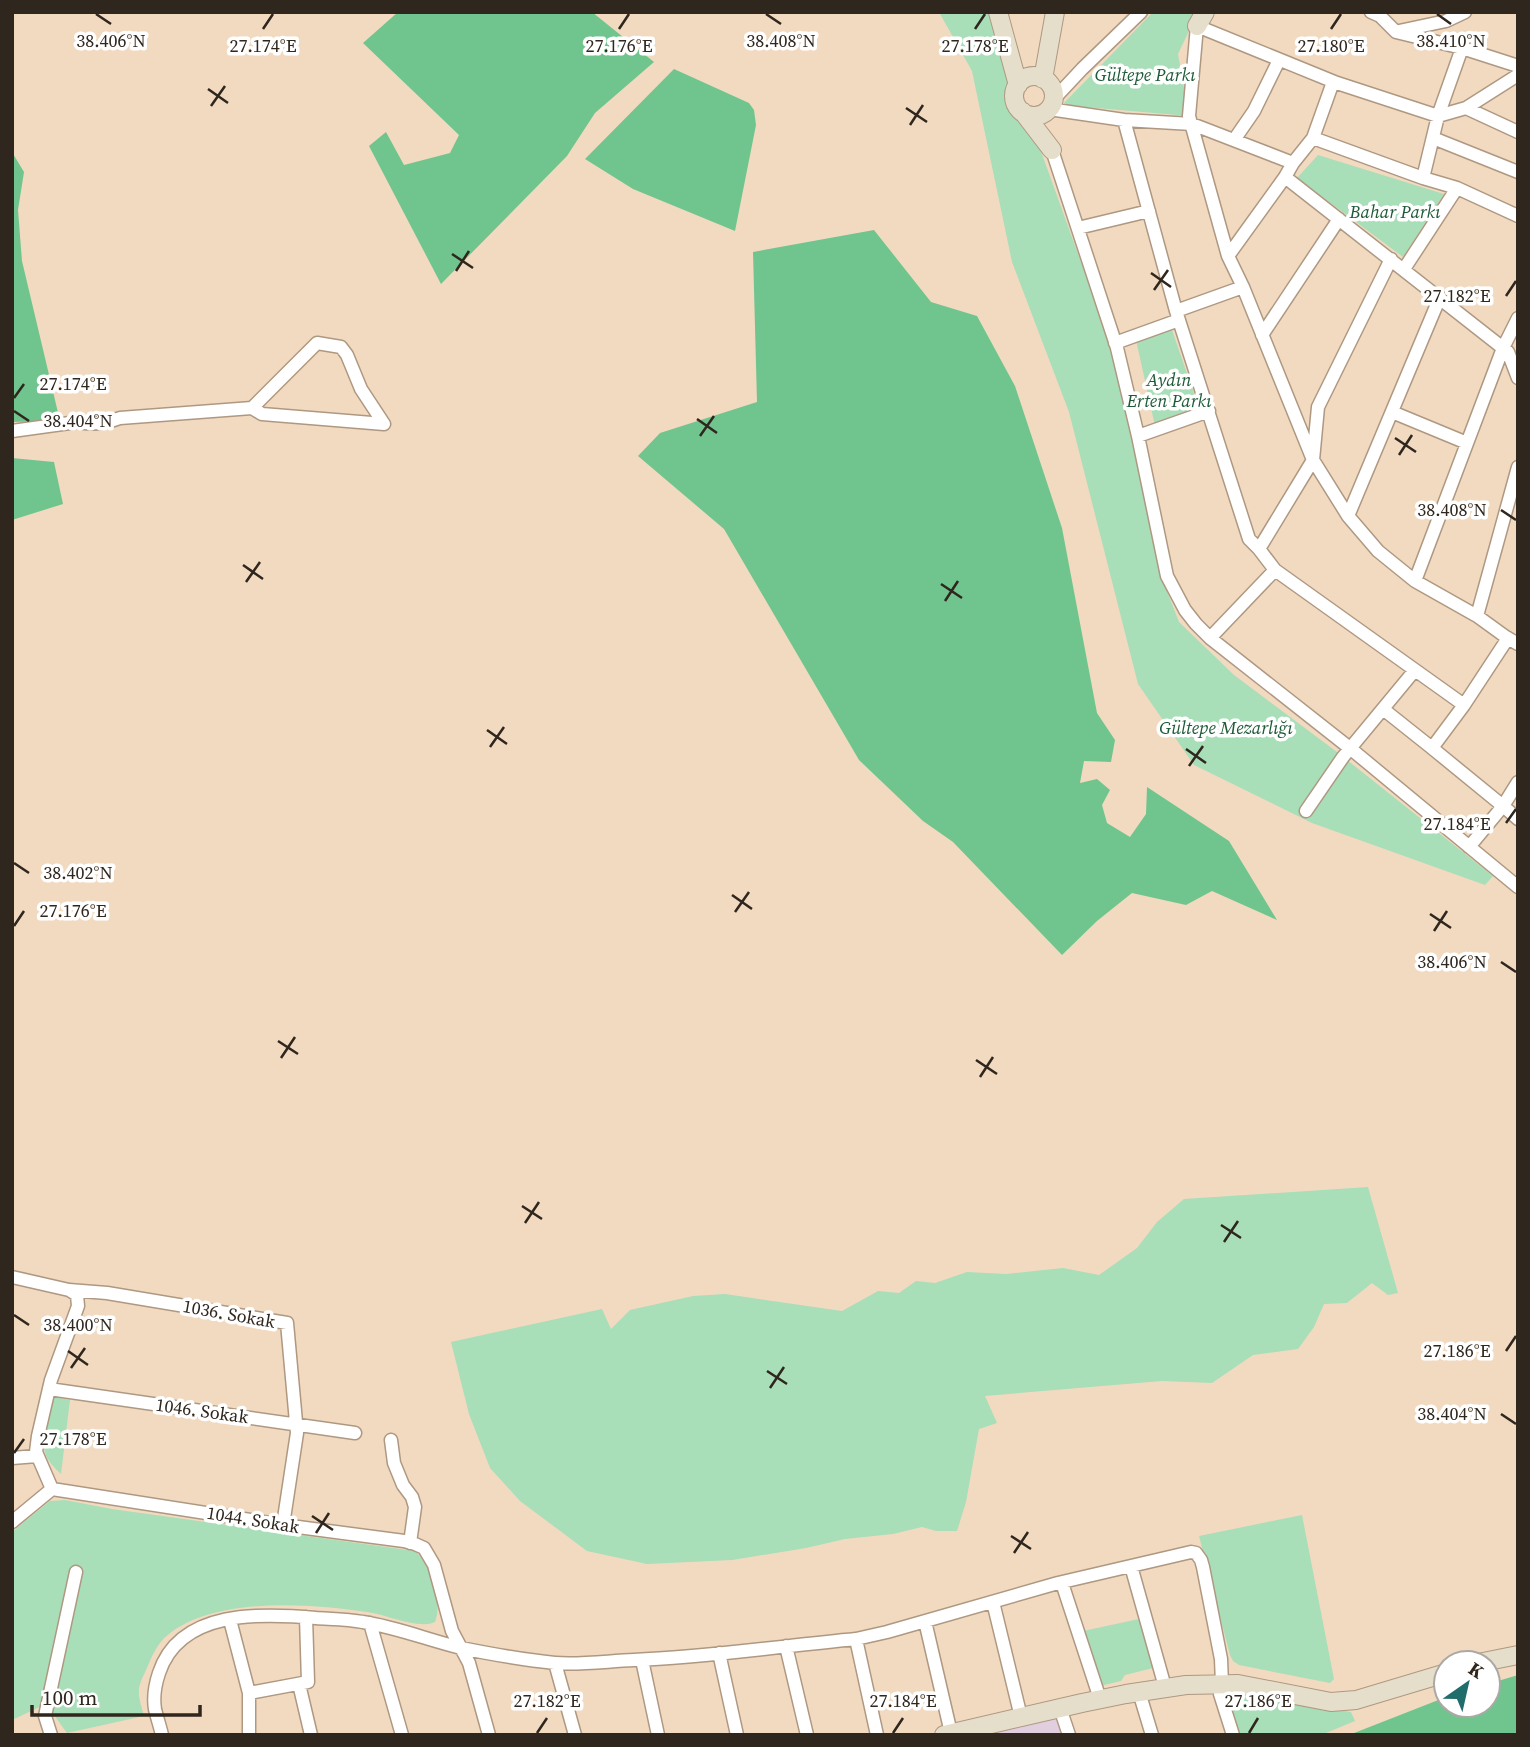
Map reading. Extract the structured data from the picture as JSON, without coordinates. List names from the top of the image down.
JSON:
{
  "streets": {
    "street": ["1036. Sokak", "1046. Sokak", "1044. Sokak"]
  },
  "crossings": [
    ["1036. Sokak", "1046. Sokak"],
    ["1036. Sokak", "1044. Sokak"]
  ],
  "parks": [
    "Gültepe Parkı",
    "Bahar Parkı",
    "Aydın Erten Parkı",
    "Gültepe Mezarlığı"
  ],
  "scale_bar": "100 m",
  "north": "top right",
  "coordinates": [
    "38.406°N",
    "38.408°N",
    "38.410°N",
    "27.174°E",
    "27.176°E",
    "27.178°E",
    "27.180°E",
    "27.182°E",
    "38.404°N",
    "27.184°E",
    "38.402°N",
    "38.400°N",
    "27.186°E"
  ]
}
